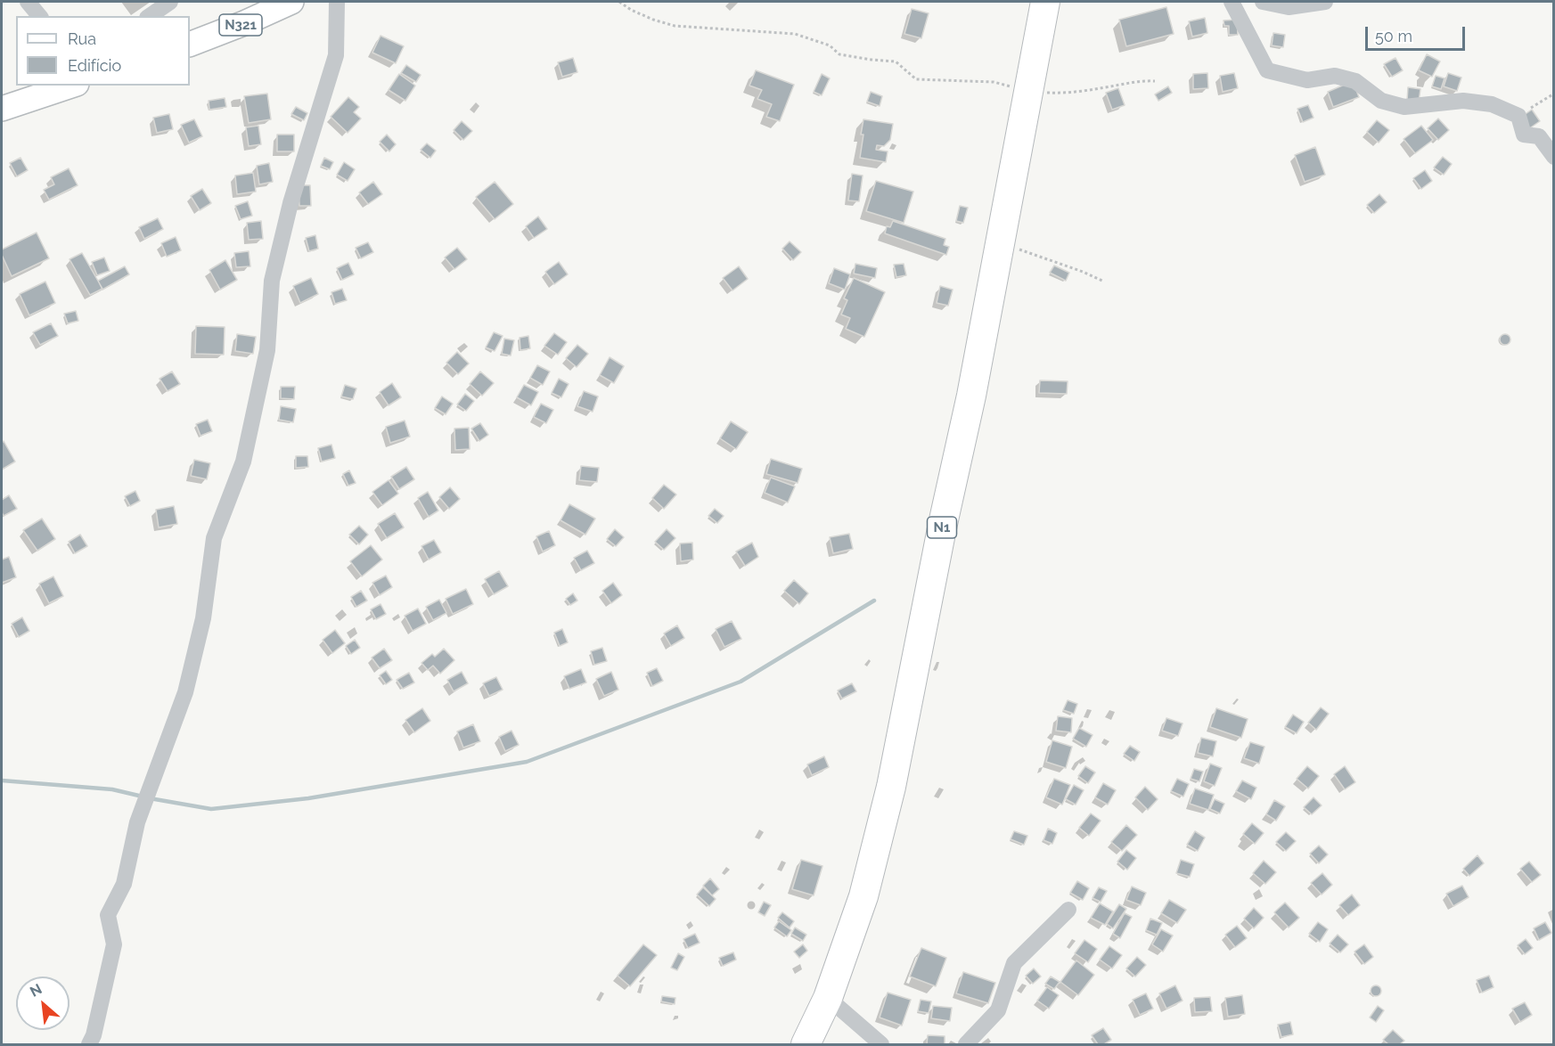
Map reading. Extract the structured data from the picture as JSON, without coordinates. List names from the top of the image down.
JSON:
{
  "streets": {
    "highway": ["N1"],
    "main road": ["N321"]
  },
  "legend": ["Rua", "Edifício"],
  "scale_bar": "50 m",
  "north": "top left"
}
